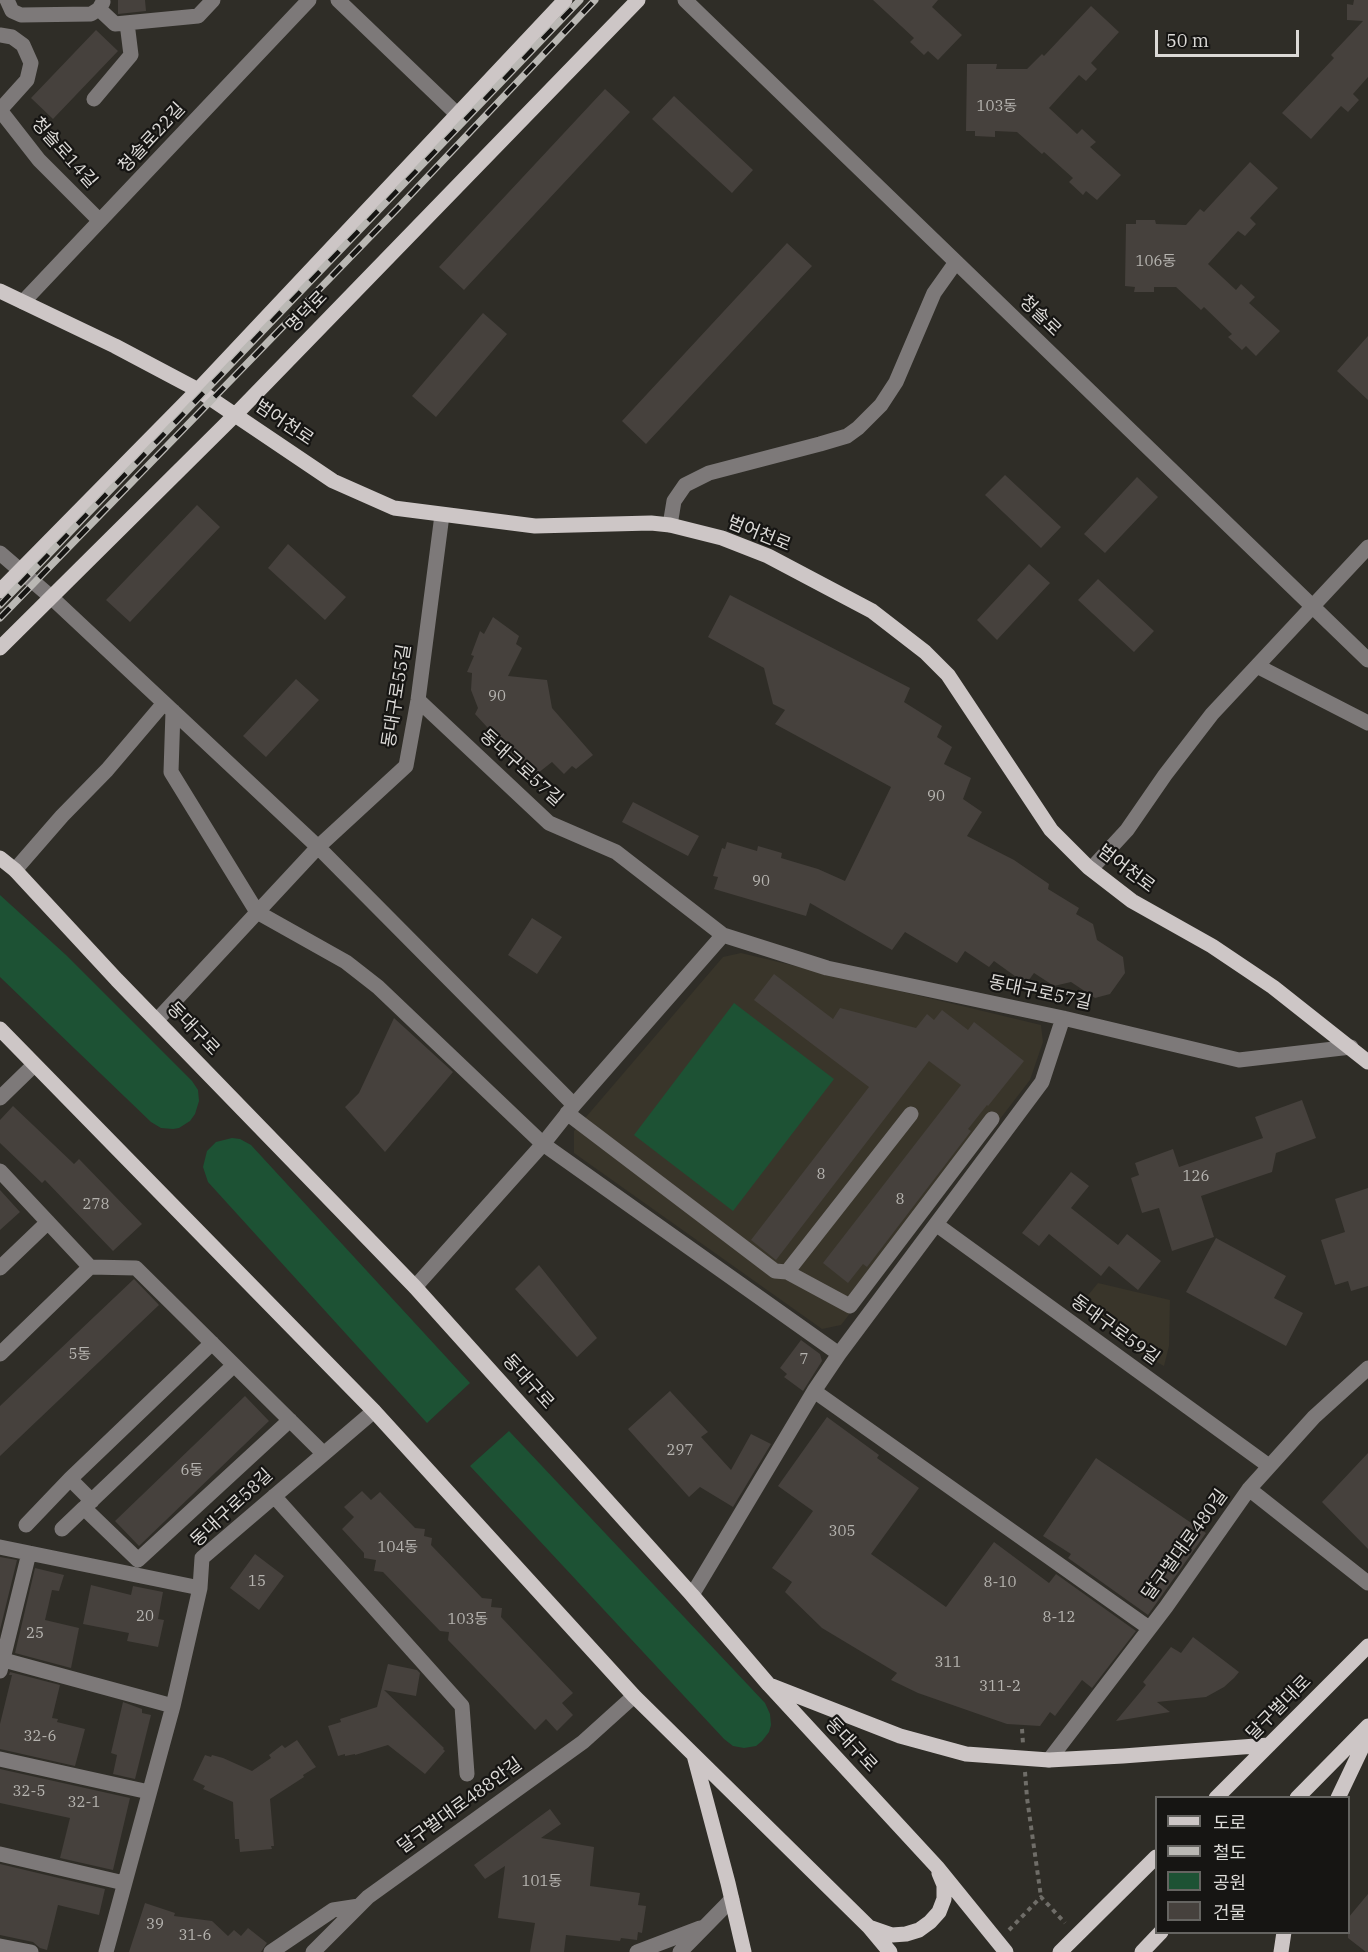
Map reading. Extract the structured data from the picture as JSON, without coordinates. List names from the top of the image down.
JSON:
{
  "streets": {
    "main road": [
      "명덕로",
      "범어천로",
      "동대구로",
      "달구벌대로"
    ],
    "street": [
      "청솔로22길",
      "청솔로14길",
      "청솔로",
      "동대구로55길",
      "동대구로57길",
      "동대구로59길",
      "동대구로58길",
      "달구벌대로480길",
      "달구벌대로488안길"
    ]
  },
  "crossings": [
    ["청솔로22길", "청솔로14길"],
    ["청솔로22길", "범어천로"],
    ["명덕로", "범어천로"],
    ["범어천로", "동대구로55길"],
    ["범어천로", "동대구로57길"],
    ["동대구로55길", "동대구로57길"],
    ["동대구로55길", "동대구로"],
    ["동대구로59길", "달구벌대로480길"]
  ],
  "house_numbers": [
    "103동",
    "106동",
    "90",
    "90",
    "90",
    "8",
    "126",
    "8",
    "278",
    "5동",
    "7",
    "297",
    "6동",
    "305",
    "104동",
    "15",
    "8-10",
    "20",
    "8-12",
    "103동",
    "25",
    "311",
    "311-2",
    "32-6",
    "32-5",
    "32-1",
    "101동",
    "39",
    "31-6"
  ],
  "legend": [
    "도로",
    "철도",
    "공원",
    "건물"
  ],
  "scale_bar": "50 m"
}
